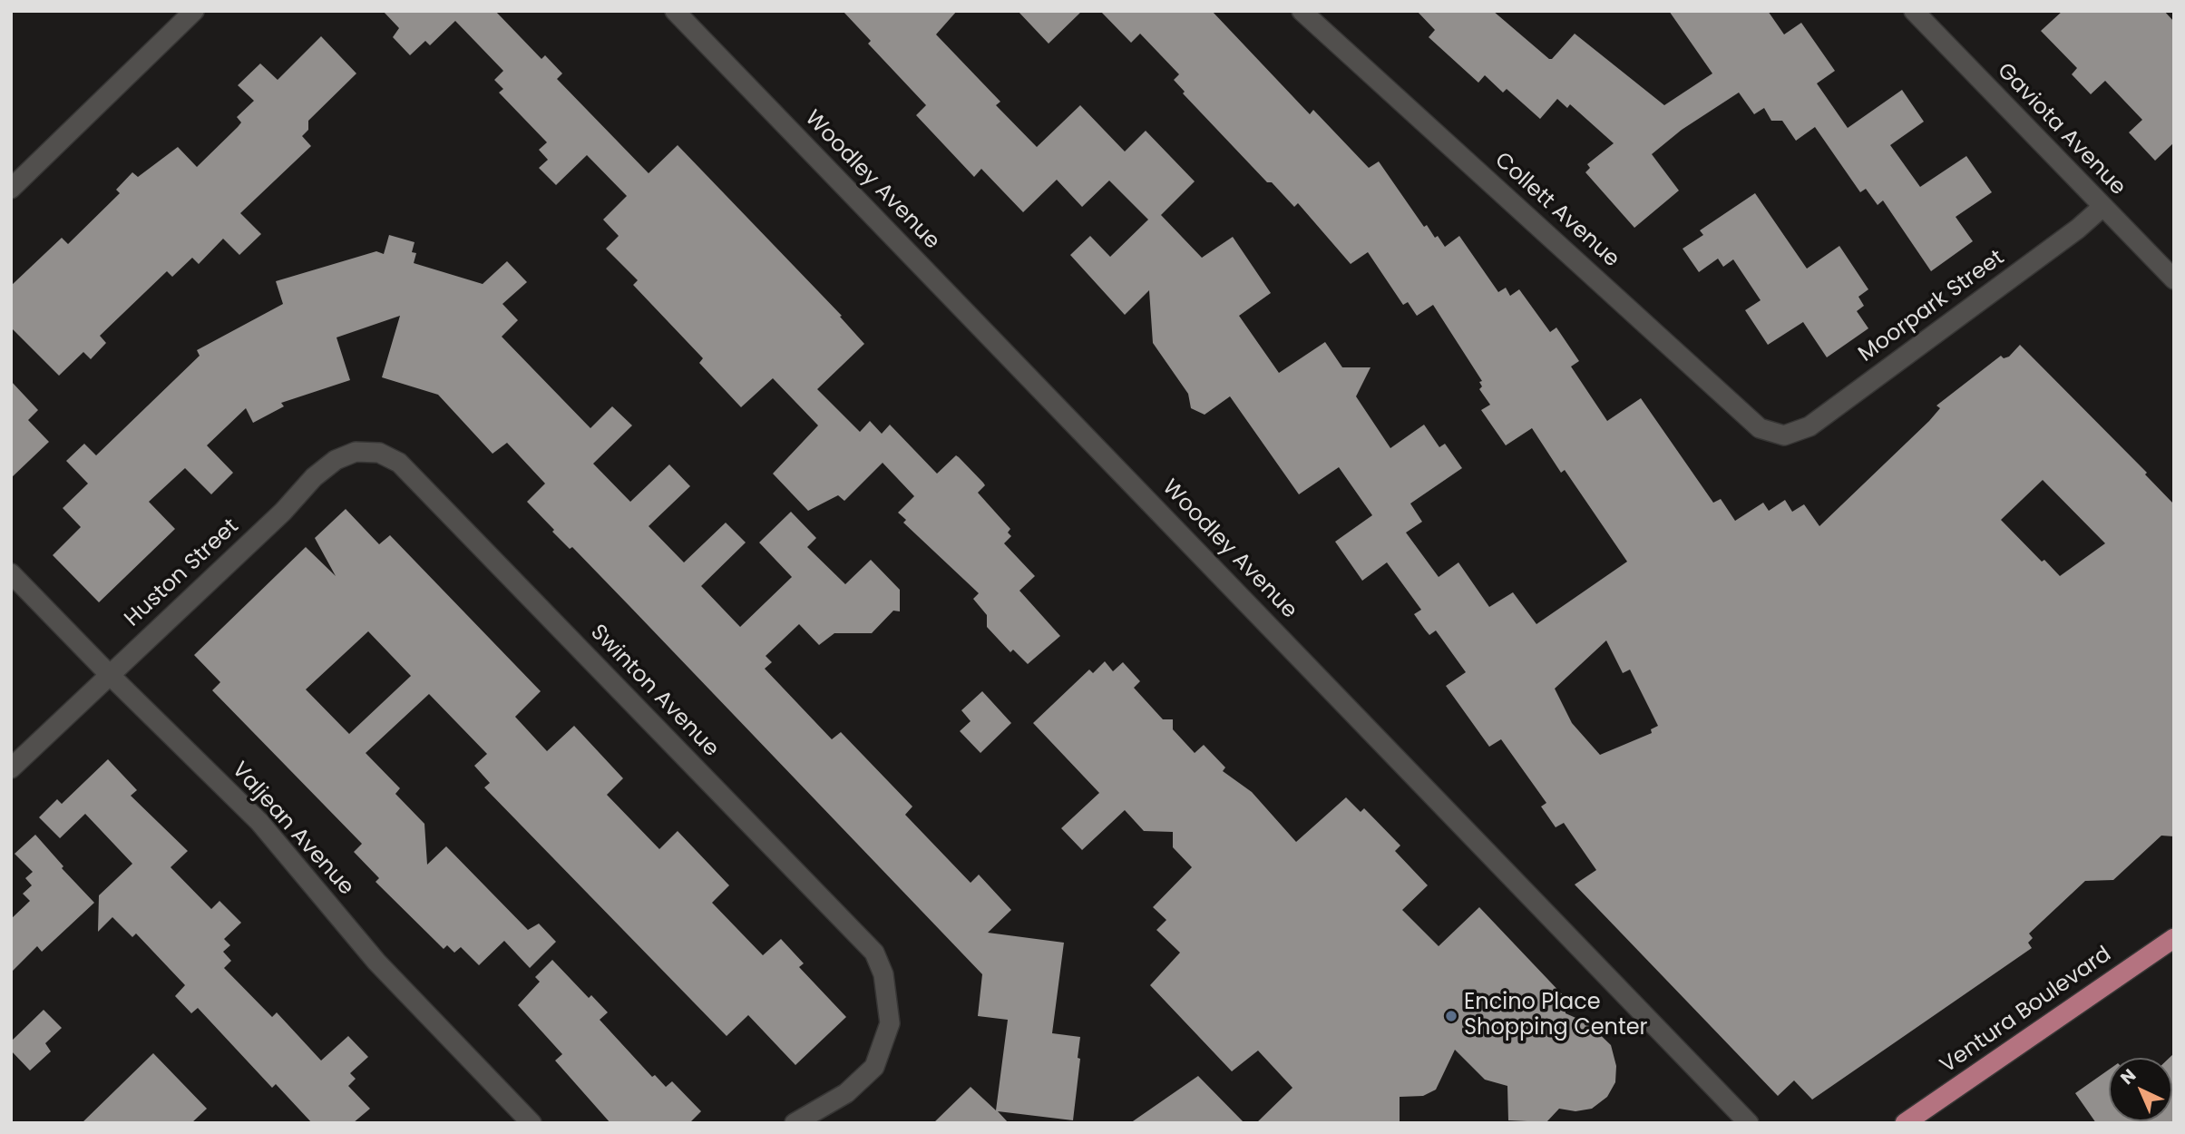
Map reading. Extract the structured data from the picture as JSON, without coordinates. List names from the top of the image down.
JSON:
{
  "streets": {
    "main road": ["Ventura Boulevard"],
    "street": [
      "Gaviota Avenue",
      "Woodley Avenue",
      "Collett Avenue",
      "Moorpark Street",
      "Huston Street",
      "Swinton Avenue",
      "Valjean Avenue"
    ]
  },
  "crossings": [
    ["Gaviota Avenue", "Moorpark Street"],
    ["Collett Avenue", "Moorpark Street"],
    ["Huston Street", "Swinton Avenue"],
    ["Huston Street", "Valjean Avenue"]
  ],
  "places": ["Encino Place Shopping Center"],
  "north": "top left"
}
